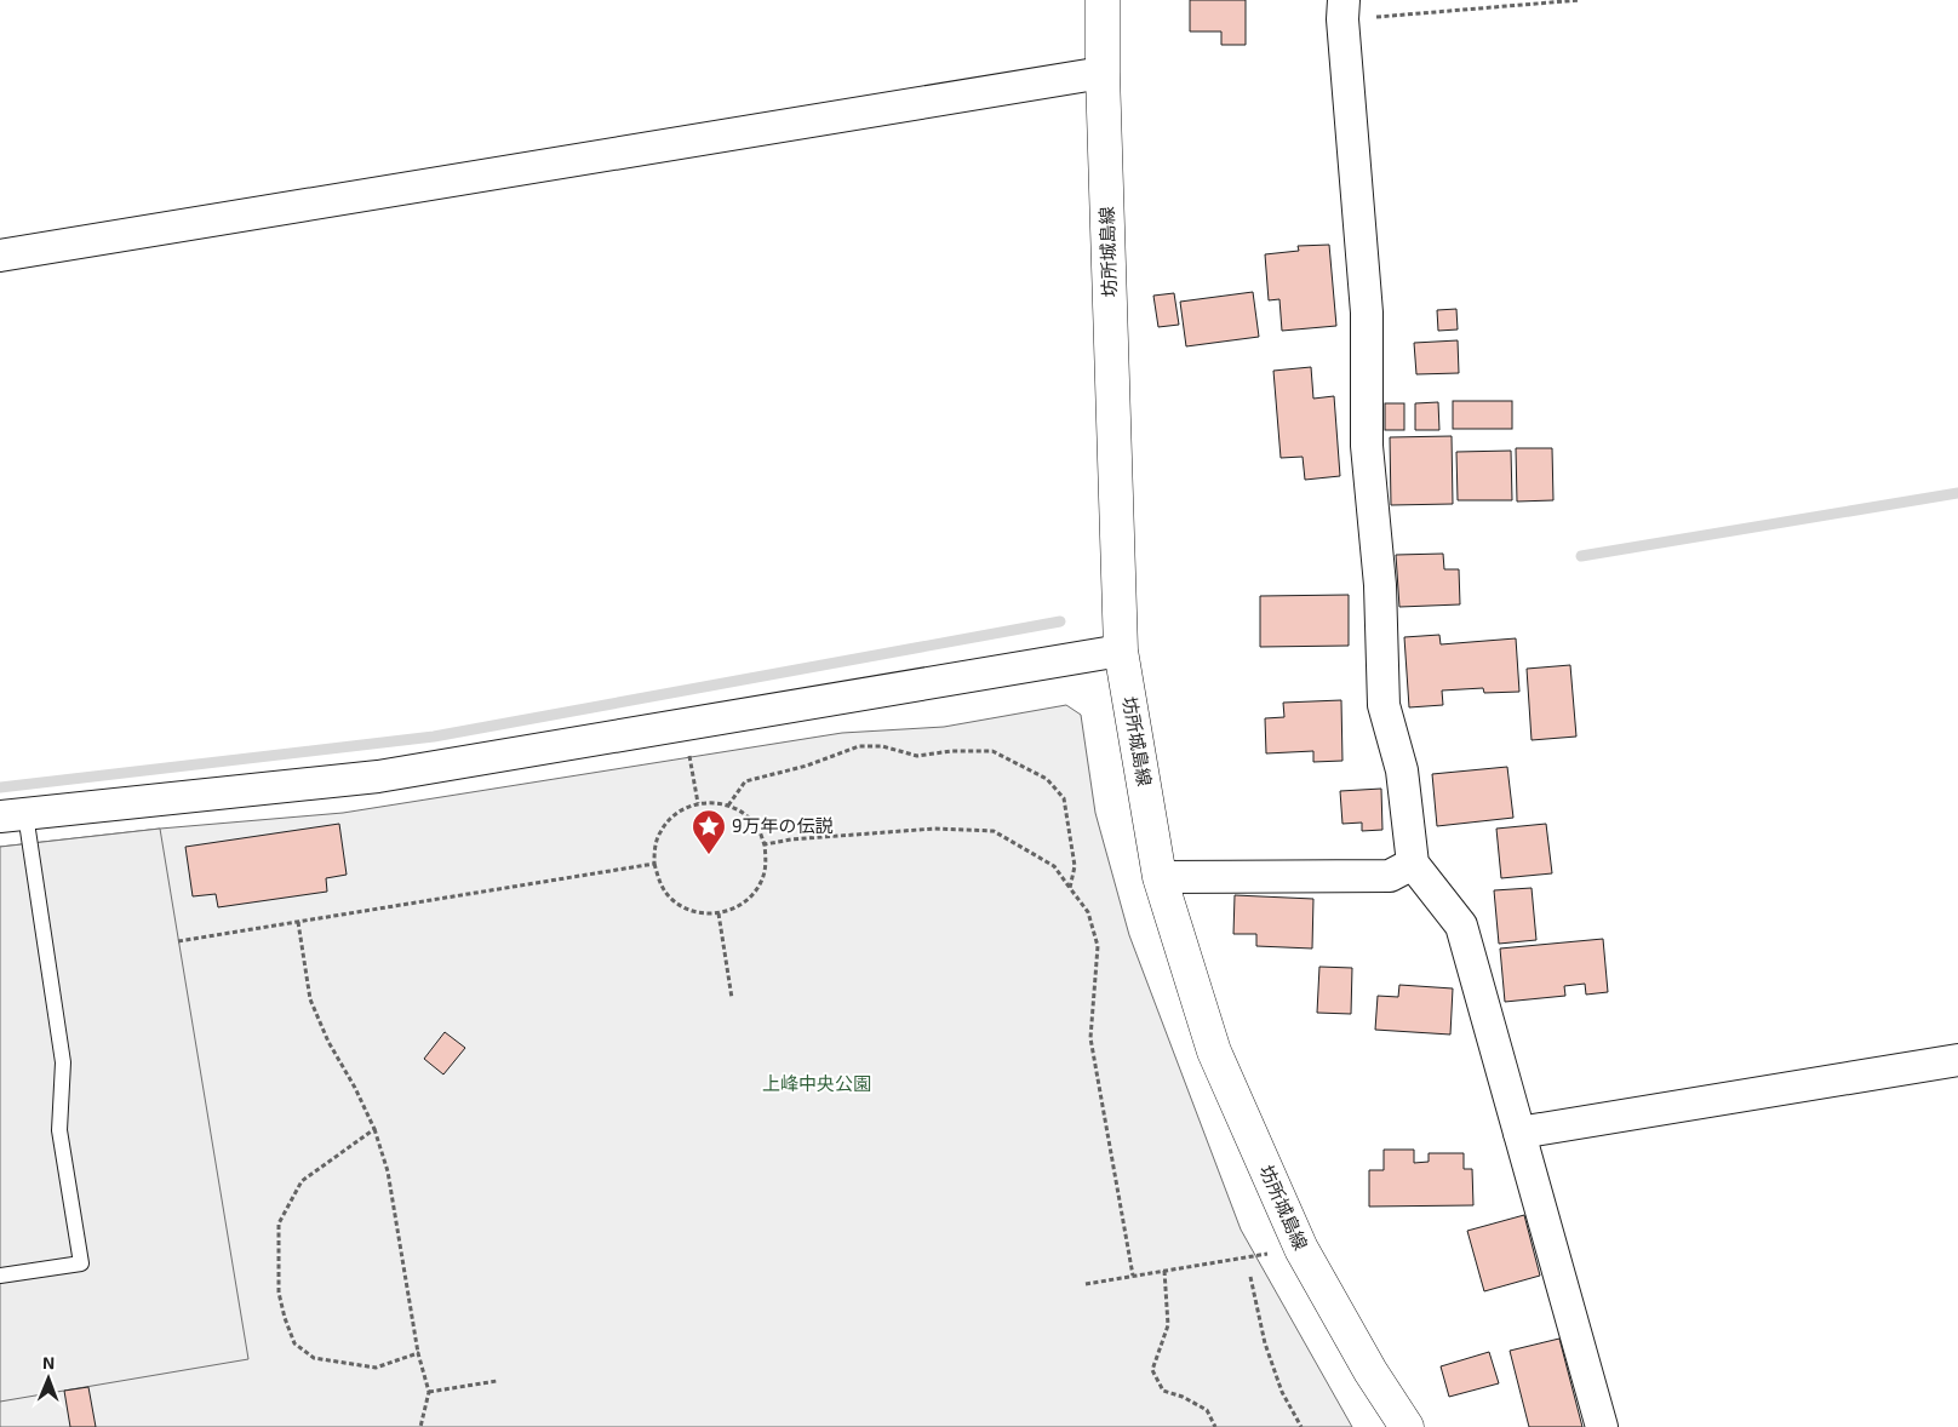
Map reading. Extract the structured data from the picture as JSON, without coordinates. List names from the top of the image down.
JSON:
{
  "streets": {
    "main road": ["坊所城島線"]
  },
  "parks": ["上峰中央公園"],
  "places": {
    "place": ["9万年の伝説"]
  },
  "north": "top"
}
